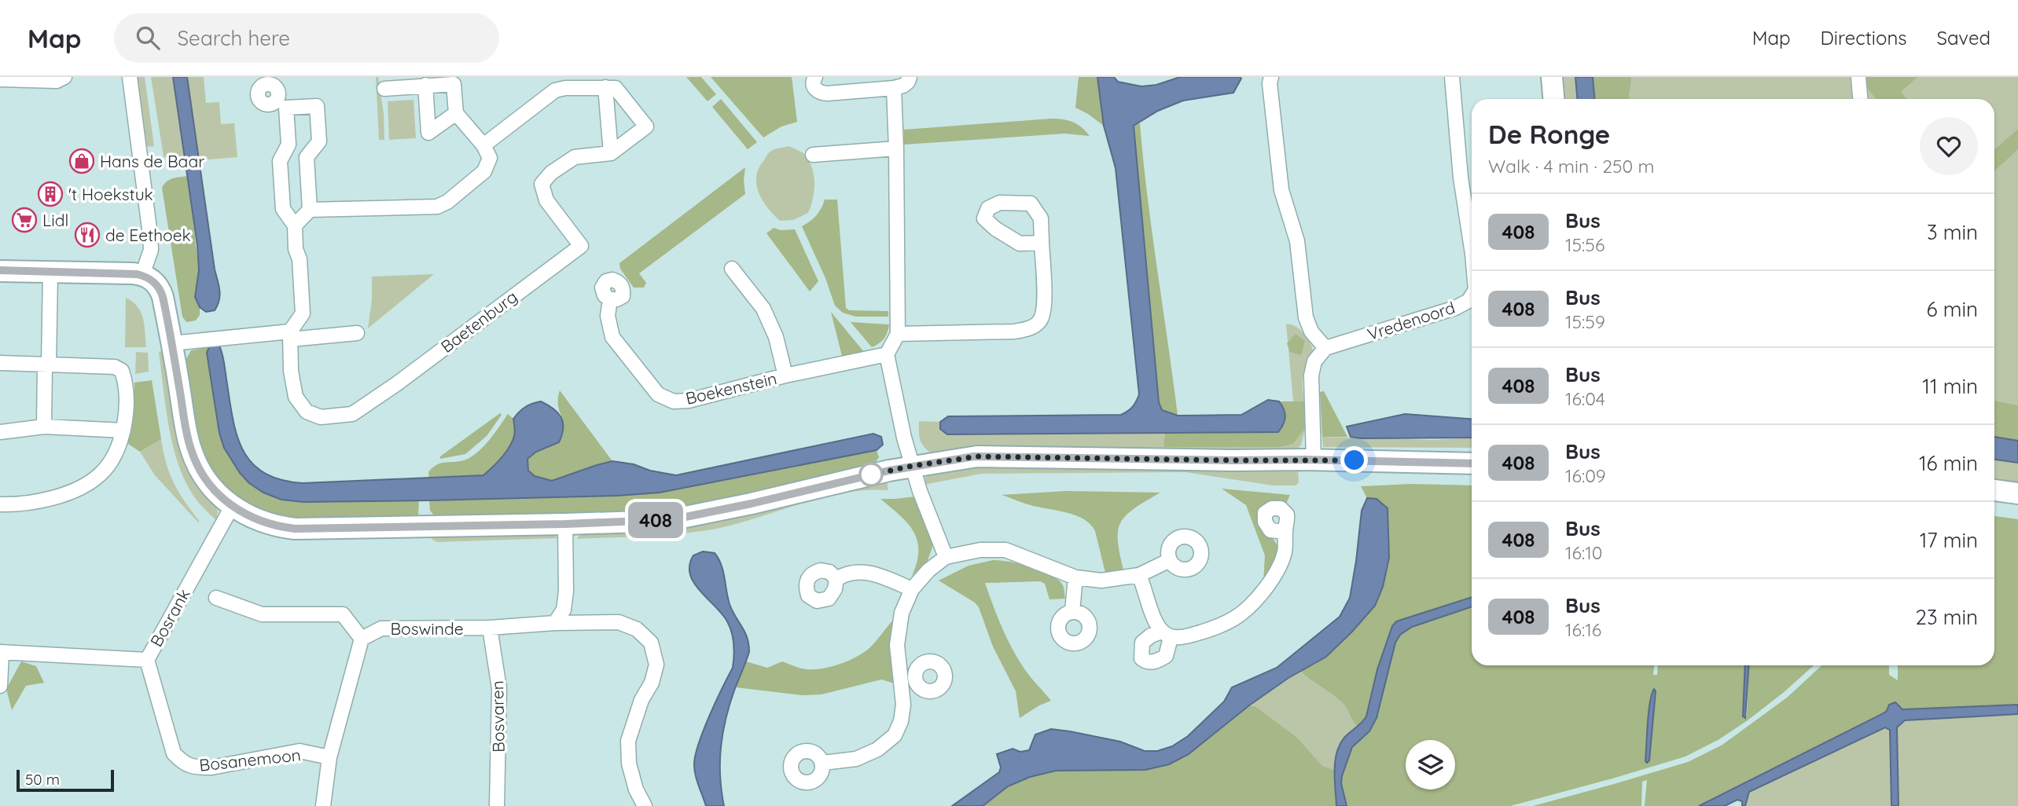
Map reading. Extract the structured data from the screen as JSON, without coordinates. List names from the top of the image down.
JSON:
{
  "streets": {
    "street": [
      "Vredenoord",
      "Baetenburg",
      "Boekenstein",
      "Bosrank",
      "Boswinde",
      "Bosvaren",
      "Bosanemoon"
    ]
  },
  "crossings": [
    ["Bosrank", "Bosanemoon"],
    ["Boswinde", "Bosvaren"]
  ],
  "places": {
    "shop": ["Hans de Baar"],
    "building": ["'t Hoekstuk"],
    "supermarket": ["Lidl"],
    "restaurant": ["de Eethoek"]
  },
  "lines": ["bus line 408"],
  "scale_bar": "50 m",
  "page": {
    "header": "Map",
    "search": "Search here",
    "nav": ["Map", "Directions", "Saved"],
    "on_map": "408",
    "heading": ["De Ronge", "Walk · 4 min · 250 m"],
    "list": [
      {
        "mark": "408",
        "name": "Bus",
        "note": "15:56",
        "value": "3 min"
      },
      {
        "mark": "408",
        "name": "Bus",
        "note": "15:59",
        "value": "6 min"
      },
      {
        "mark": "408",
        "name": "Bus",
        "note": "16:04",
        "value": "11 min"
      },
      {
        "mark": "408",
        "name": "Bus",
        "note": "16:09",
        "value": "16 min"
      },
      {
        "mark": "408",
        "name": "Bus",
        "note": "16:10",
        "value": "17 min"
      },
      {
        "mark": "408",
        "name": "Bus",
        "note": "16:16",
        "value": "23 min"
      }
    ],
    "scale": "50 m"
  }
}
